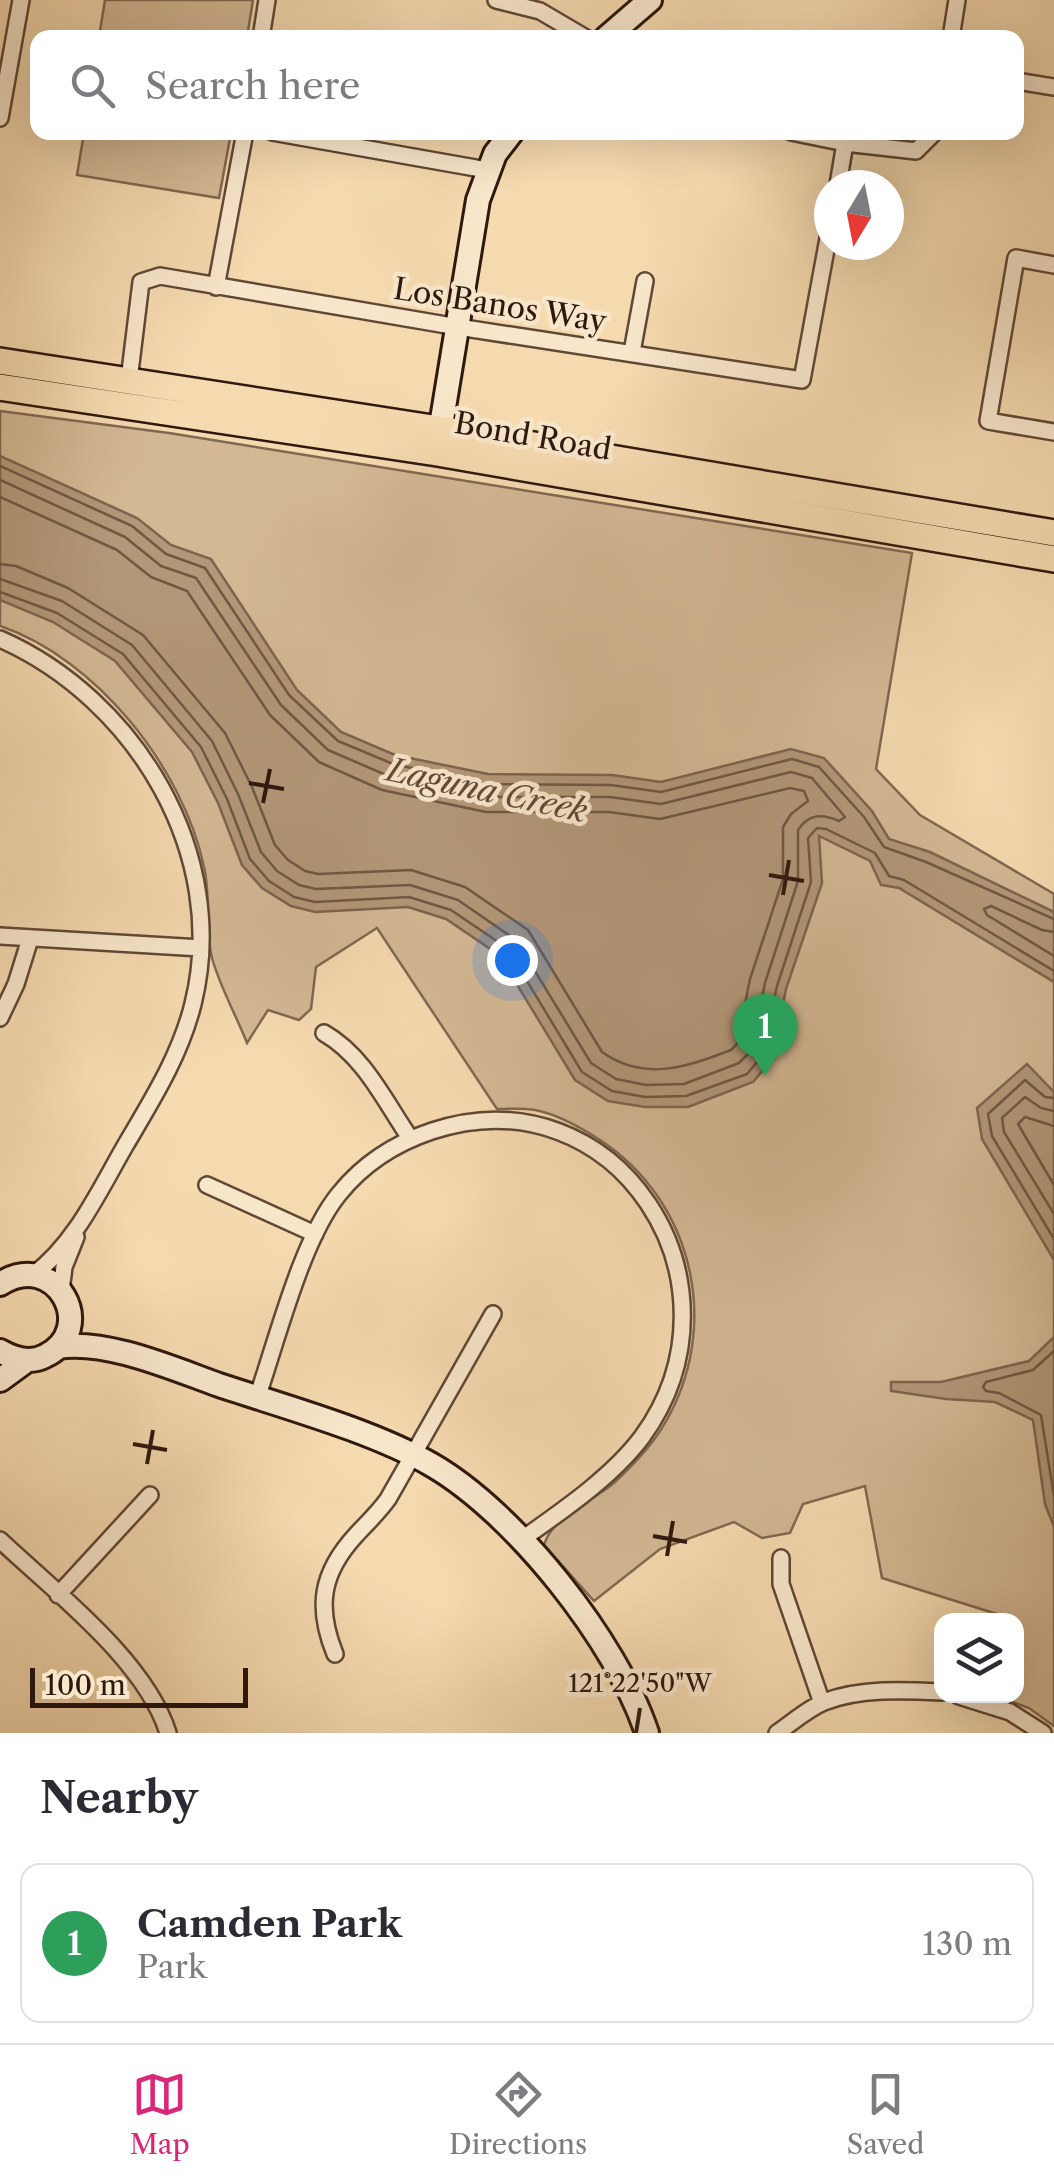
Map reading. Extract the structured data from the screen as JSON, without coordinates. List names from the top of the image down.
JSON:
{
  "streets": {
    "main road": ["Bond Road"],
    "street": ["Los Banos Way"]
  },
  "crossings": [
    ["Los Banos Way", "Bond Road"]
  ],
  "water": ["Laguna Creek"],
  "scale_bar": "100 m",
  "north": "bottom",
  "page": {
    "search": "Search here",
    "pins": "1",
    "scale": "100 m",
    "heading": "Nearby",
    "list": [
      {
        "mark": "1",
        "name": "Camden Park",
        "note": "Park",
        "value": "130 m"
      }
    ],
    "nav": ["Map", "Directions", "Saved"]
  },
  "coordinates": ["121°22'50\"W"]
}
